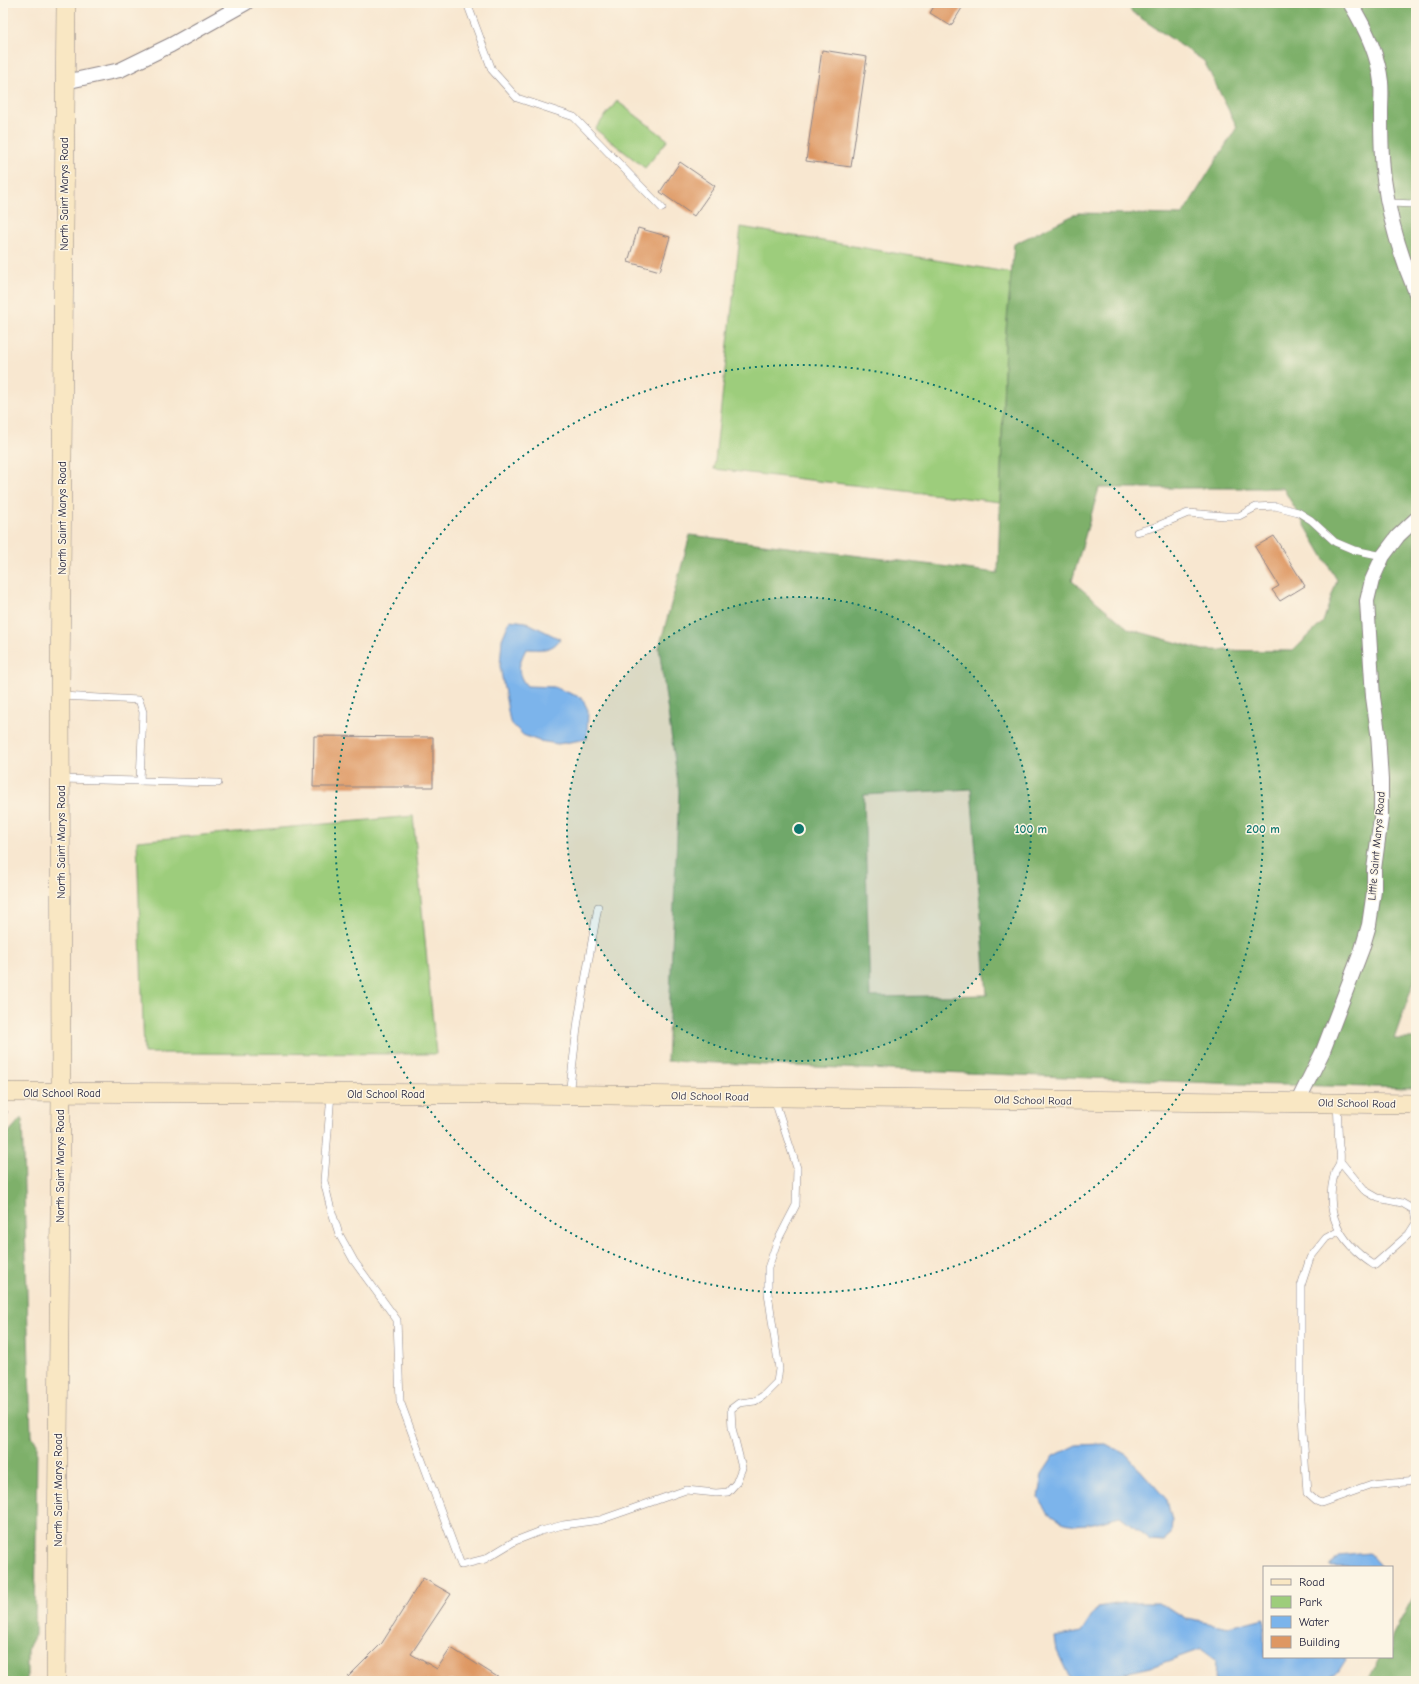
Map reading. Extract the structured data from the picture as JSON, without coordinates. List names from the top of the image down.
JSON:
{
  "streets": {
    "main road": ["North Saint Marys Road", "Old School Road"],
    "street": ["Little Saint Marys Road"]
  },
  "crossings": [
    ["North Saint Marys Road", "Old School Road"],
    ["Little Saint Marys Road", "Old School Road"]
  ],
  "legend": [
    "Road",
    "Park",
    "Water",
    "Building"
  ],
  "rings": ["100 m", "200 m"]
}
